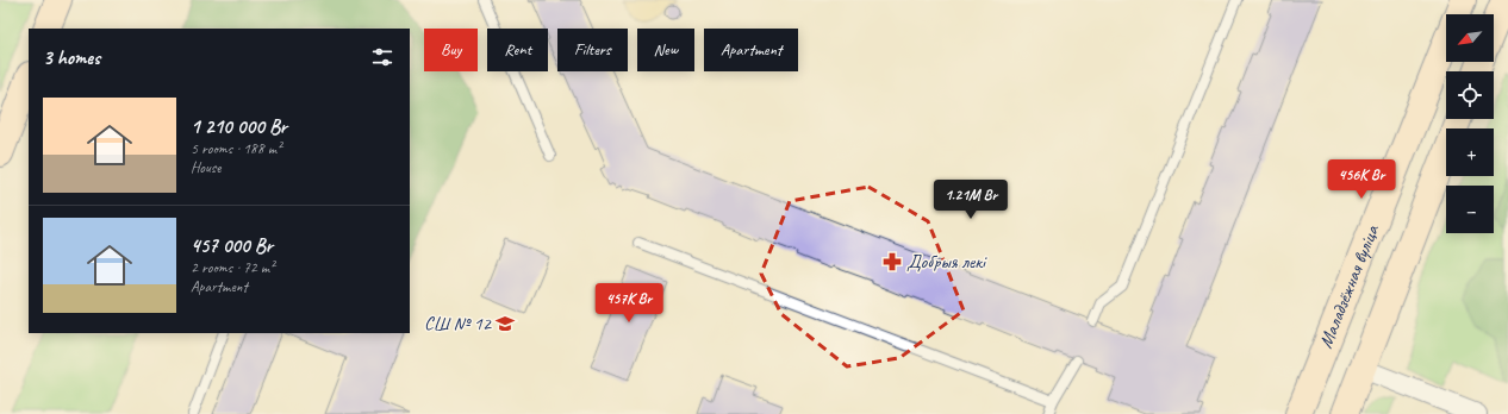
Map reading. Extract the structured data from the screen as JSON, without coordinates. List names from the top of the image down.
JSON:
{
  "streets": {
    "main road": ["Маладзёжная вуліца"]
  },
  "places": {
    "pharmacy": ["Добрыя лекі"],
    "school or university": ["СШ № 12"]
  },
  "north": "bottom left",
  "page": {
    "map_buttons": ["+", "−"],
    "chip": [
      "Buy",
      "Rent",
      "Filters",
      "New",
      "Apartment"
    ],
    "heading": "3 homes",
    "list": [
      {
        "name": "1 210 000 Br",
        "note": "5 rooms · 188 m² · House"
      },
      {
        "name": "457 000 Br",
        "note": "2 rooms · 72 m² · Apartment"
      }
    ],
    "price": ["456K Br", "1.21M Br", "457K Br"]
  }
}
